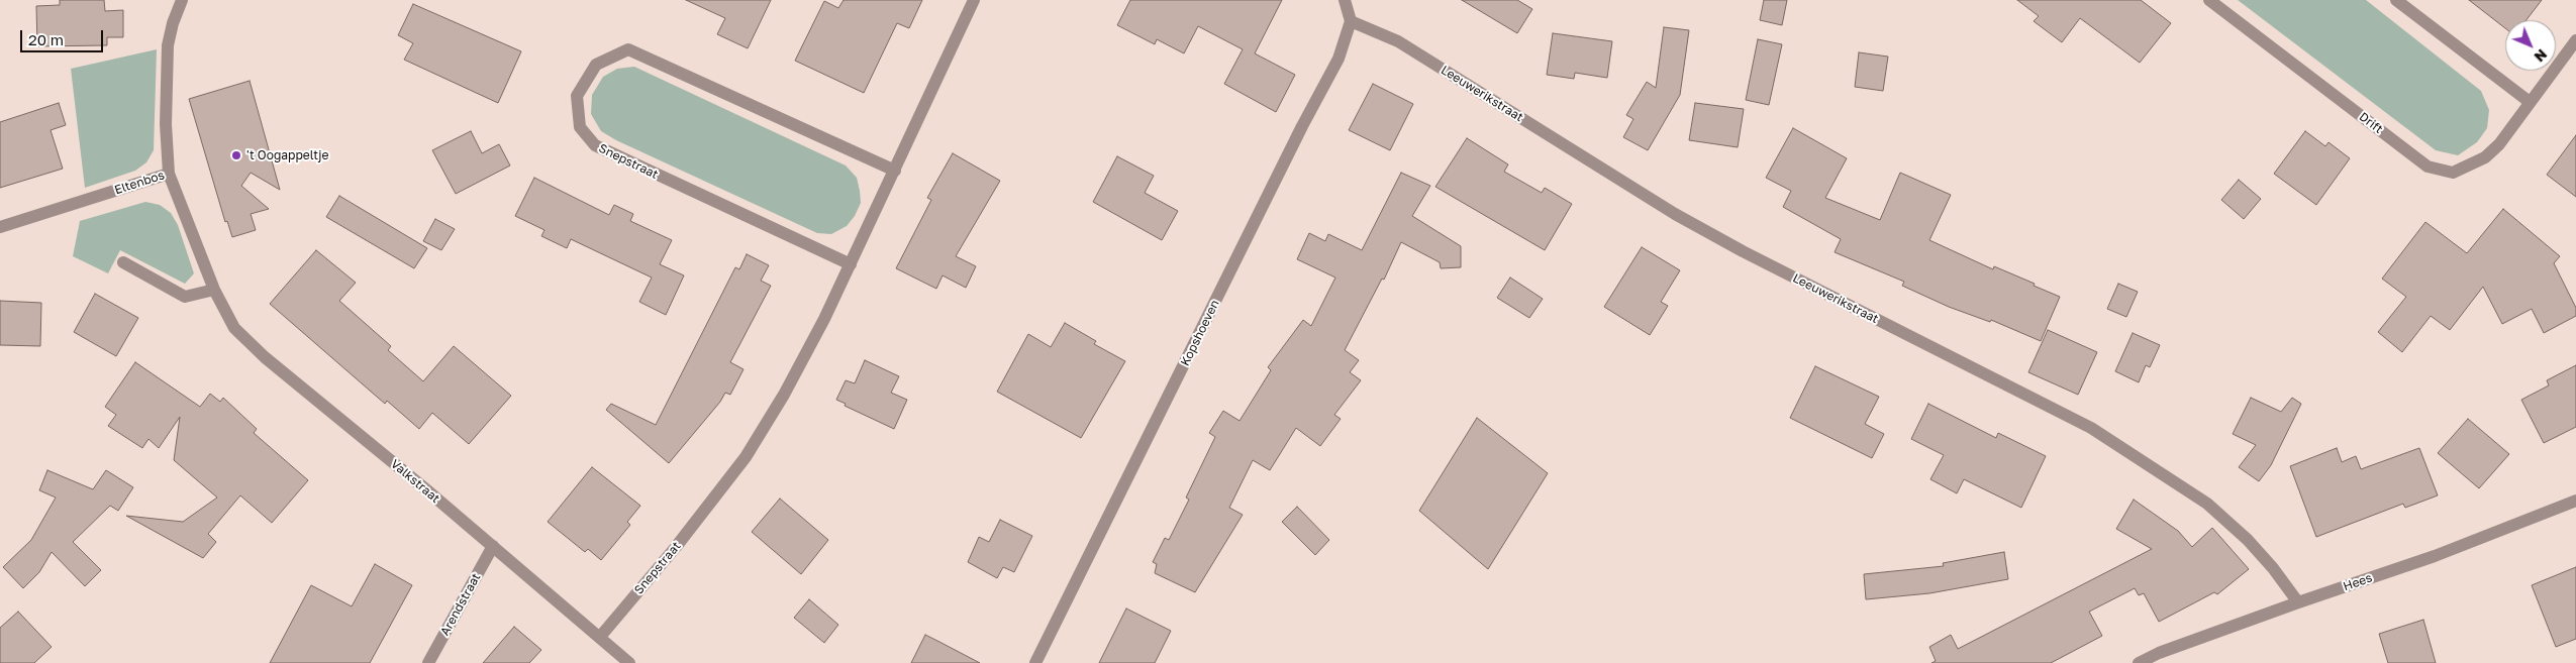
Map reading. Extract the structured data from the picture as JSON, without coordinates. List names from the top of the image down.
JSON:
{
  "streets": {
    "street": [
      "Leeuwerikstraat",
      "Drift",
      "Snepstraat",
      "Eltenbos",
      "Kopshoeven",
      "Valkstraat",
      "Hees",
      "Arendstraat"
    ]
  },
  "crossings": [
    ["Leeuwerikstraat", "Kopshoeven"],
    ["Leeuwerikstraat", "Hees"],
    ["Snepstraat", "Valkstraat"],
    ["Eltenbos", "Valkstraat"],
    ["Valkstraat", "Arendstraat"]
  ],
  "places": ["'t Oogappeltje"],
  "scale_bar": "20 m",
  "north": "bottom right"
}
